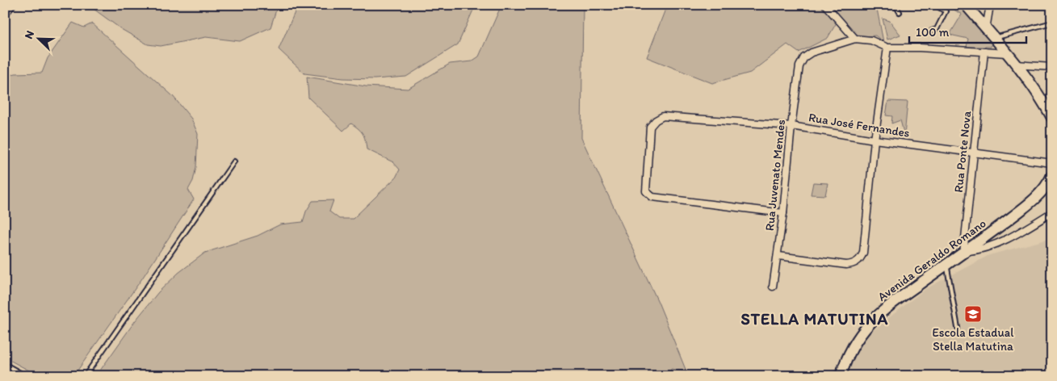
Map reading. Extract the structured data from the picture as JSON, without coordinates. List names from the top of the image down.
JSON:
{
  "streets": {
    "main road": ["Avenida Geraldo Romano"],
    "street": ["Rua José Fernandes", "Rua Ponte Nova", "Rua Juvenato Mendes"]
  },
  "crossings": [
    ["Rua José Fernandes", "Rua Ponte Nova"],
    ["Rua José Fernandes", "Rua Juvenato Mendes"],
    ["Rua Ponte Nova", "Avenida Geraldo Romano"]
  ],
  "districts": ["STELLA MATUTINA"],
  "places": {
    "school or university": ["Escola Estadual Stella Matutina"]
  },
  "scale_bar": "100 m",
  "north": "top left"
}
